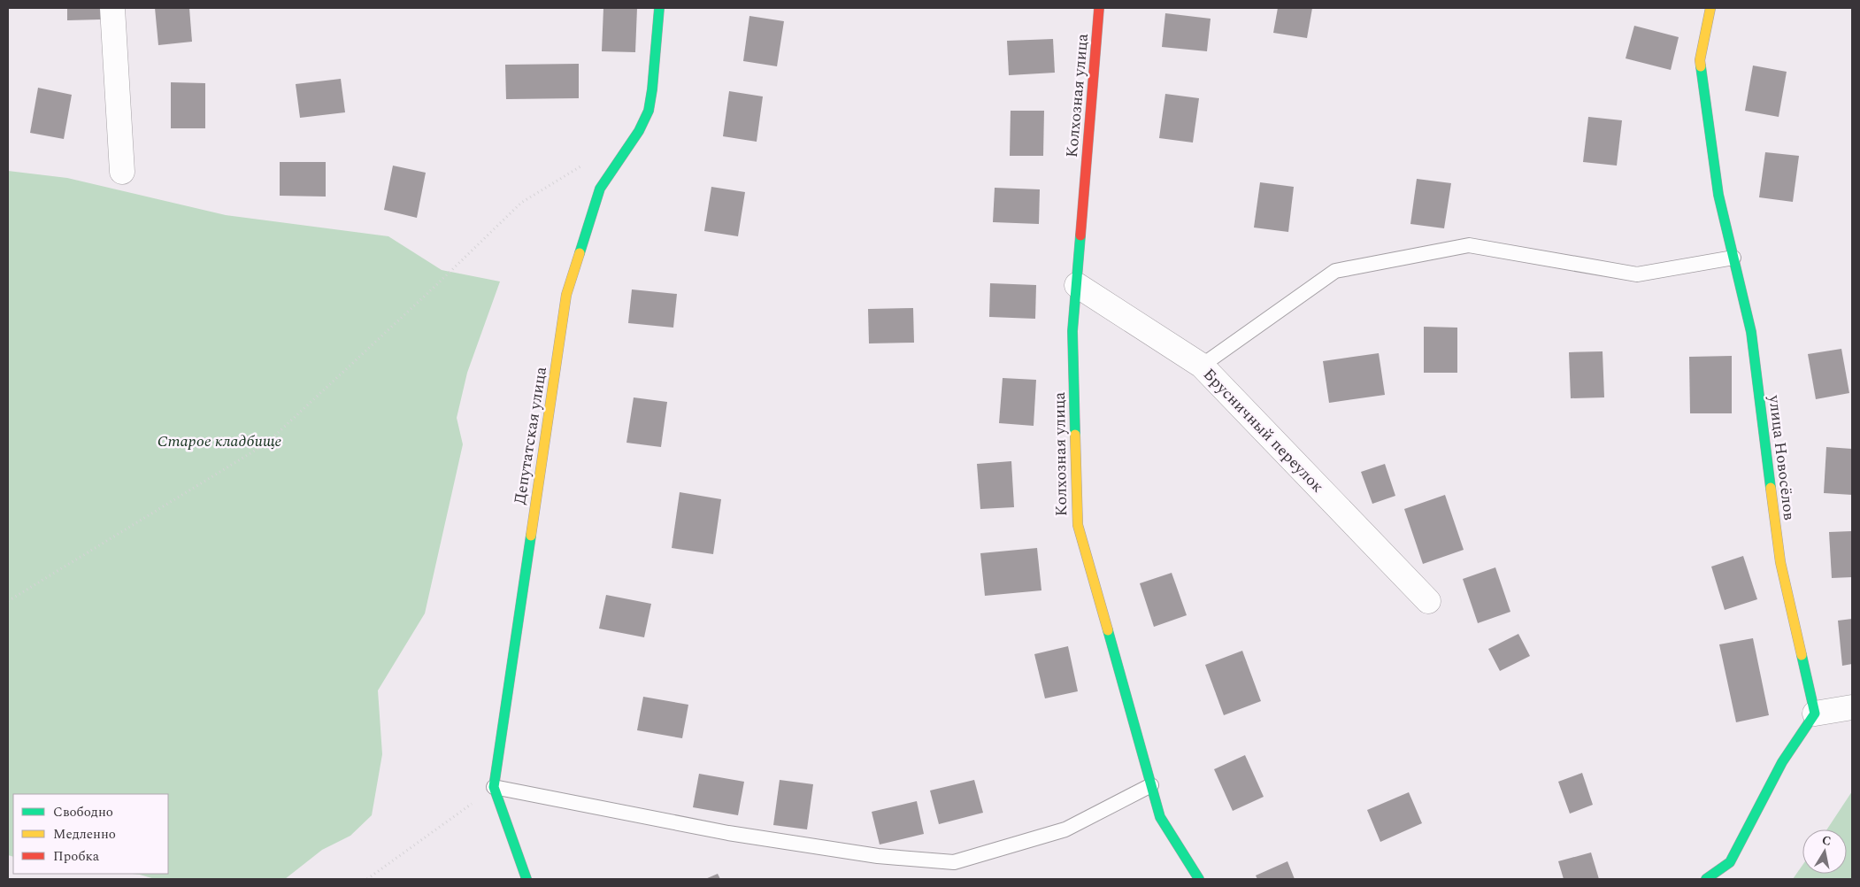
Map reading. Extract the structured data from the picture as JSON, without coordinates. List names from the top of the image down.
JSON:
{
  "streets": {
    "street": [
      "Колхозная улица",
      "Брусничный переулок",
      "Депутатская улица",
      "улица Новосёлов"
    ]
  },
  "crossings": [
    ["Колхозная улица", "Брусничный переулок"]
  ],
  "parks": ["Старое кладбище"],
  "legend": ["Свободно", "Медленно", "Пробка"],
  "north": "top"
}
